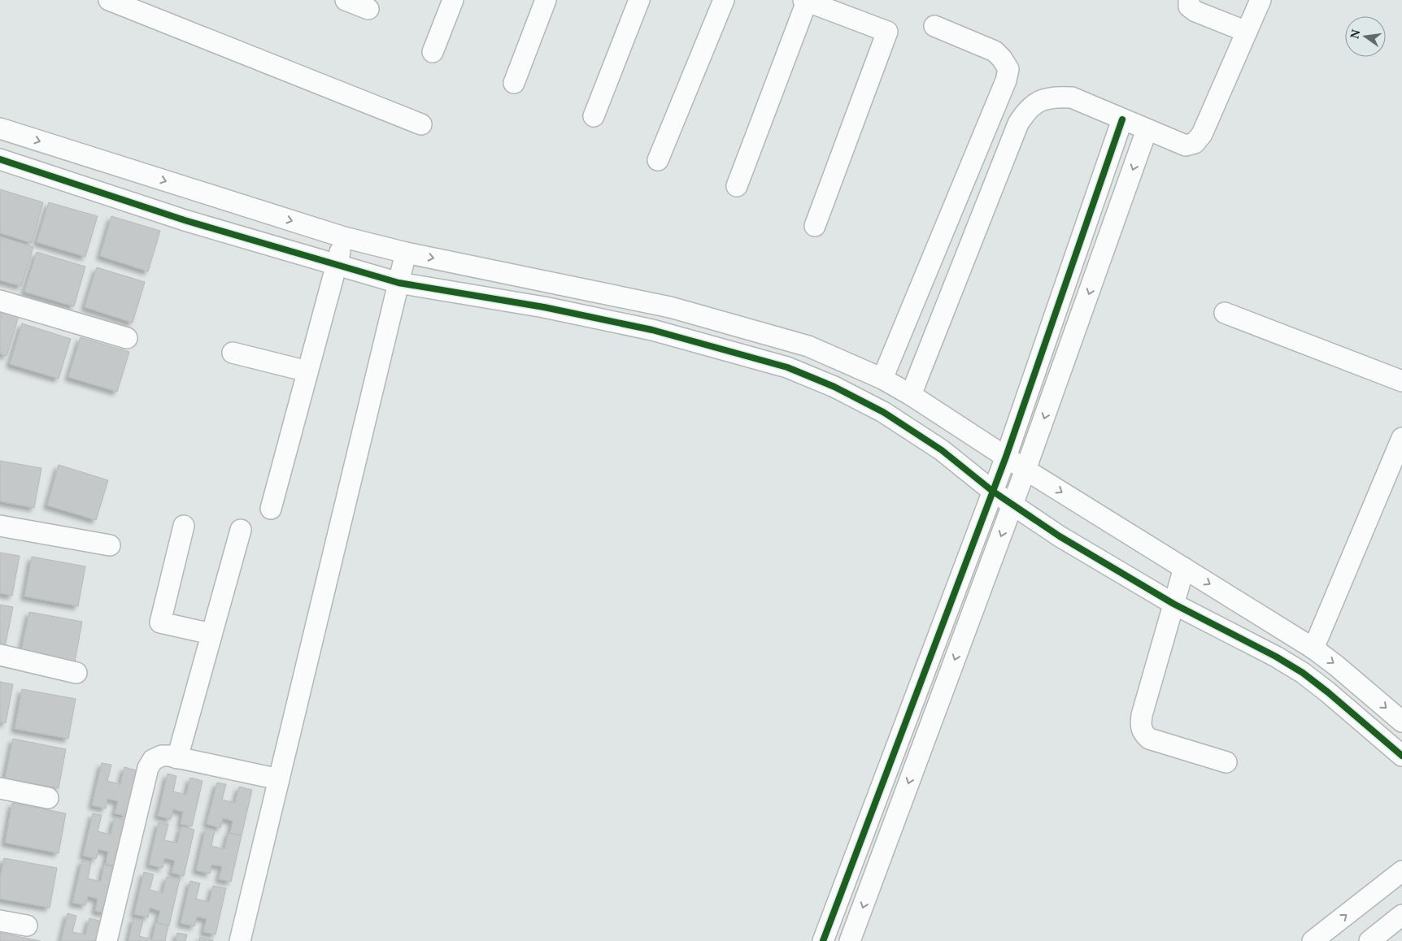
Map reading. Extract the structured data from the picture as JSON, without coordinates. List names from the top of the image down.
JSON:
{
  "north": "left"
}
